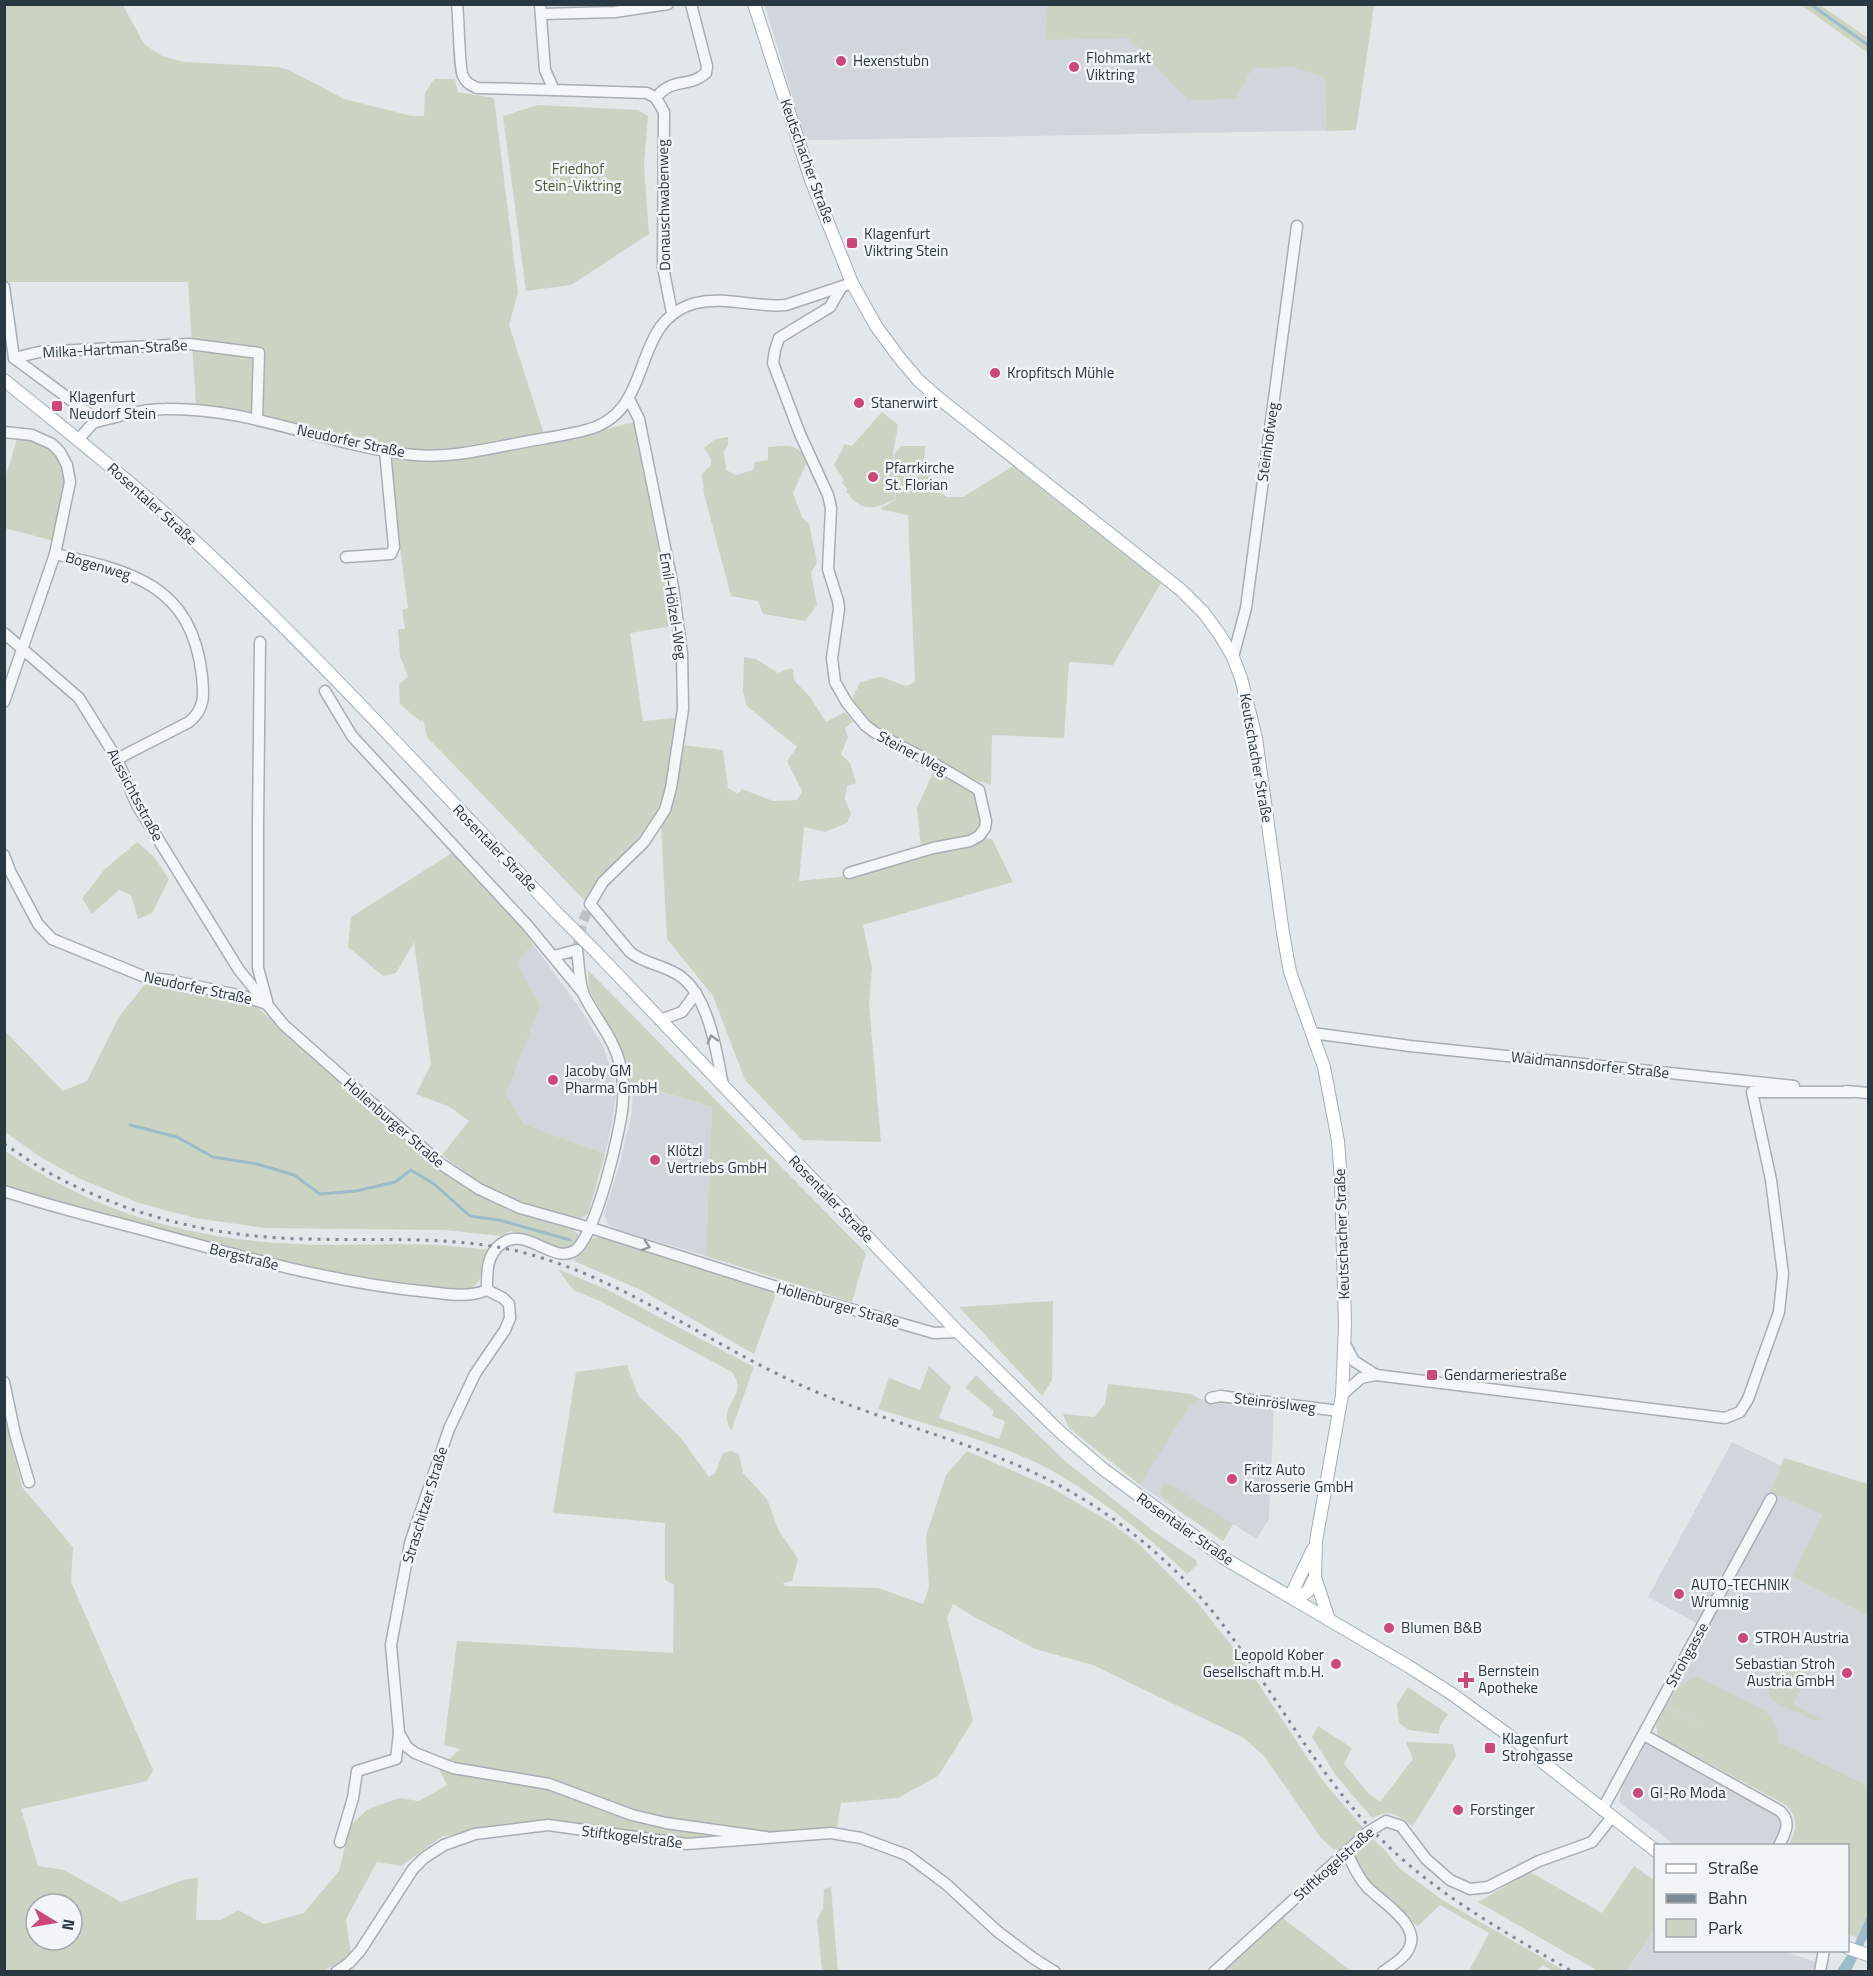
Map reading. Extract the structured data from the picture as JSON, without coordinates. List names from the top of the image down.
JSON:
{
  "streets": {
    "main road": ["Keutschacher Straße", "Rosentaler Straße"],
    "street": [
      "Donauschwabenweg",
      "Milka-Hartman-Straße",
      "Neudorfer Straße",
      "Steinhofweg",
      "Bogenweg",
      "Emil-Hölzel-Weg",
      "Steiner Weg",
      "Aussichtsstraße",
      "Waidmannsdorfer Straße",
      "Hollenburger Straße",
      "Bergstraße",
      "Steinröslweg",
      "Straschitzer Straße",
      "Strohgasse",
      "Stiftkogelstraße"
    ]
  },
  "crossings": [
    ["Keutschacher Straße", "Steinhofweg"],
    ["Keutschacher Straße", "Steiner Weg"],
    ["Keutschacher Straße", "Waidmannsdorfer Straße"],
    ["Keutschacher Straße", "Steinröslweg"],
    ["Milka-Hartman-Straße", "Neudorfer Straße"],
    ["Neudorfer Straße", "Rosentaler Straße"],
    ["Neudorfer Straße", "Emil-Hölzel-Weg"],
    ["Neudorfer Straße", "Aussichtsstraße"],
    ["Neudorfer Straße", "Hollenburger Straße"],
    ["Rosentaler Straße", "Emil-Hölzel-Weg"],
    ["Rosentaler Straße", "Hollenburger Straße"],
    ["Rosentaler Straße", "Strohgasse"],
    ["Rosentaler Straße", "Stiftkogelstraße"],
    ["Bogenweg", "Aussichtsstraße"],
    ["Aussichtsstraße", "Hollenburger Straße"],
    ["Bergstraße", "Straschitzer Straße"],
    ["Strohgasse", "Stiftkogelstraße"]
  ],
  "parks": ["Friedhof Stein-Viktring"],
  "places": {
    "other": [
      "Hexenstubn",
      "Flohmarkt Viktring",
      "Kropfitsch Mühle",
      "Stanerwirt",
      "Pfarrkirche St. Florian",
      "Jacoby GM Pharma GmbH",
      "Klötzl Vertriebs GmbH",
      "Fritz Auto Karosserie GmbH",
      "AUTO-TECHNIK Wrumnig",
      "Blumen B&B",
      "STROH Austria",
      "Leopold Kober Gesellschaft m.b.H.",
      "Sebastian Stroh Austria GmbH",
      "GI-Ro Moda",
      "Forstinger"
    ],
    "transit": [
      "Klagenfurt Viktring Stein",
      "Klagenfurt Neudorf Stein",
      "Gendarmeriestraße",
      "Klagenfurt Strohgasse"
    ],
    "health": ["Bernstein Apotheke"]
  },
  "legend": ["Straße", "Bahn", "Park"],
  "north": "right"
}
